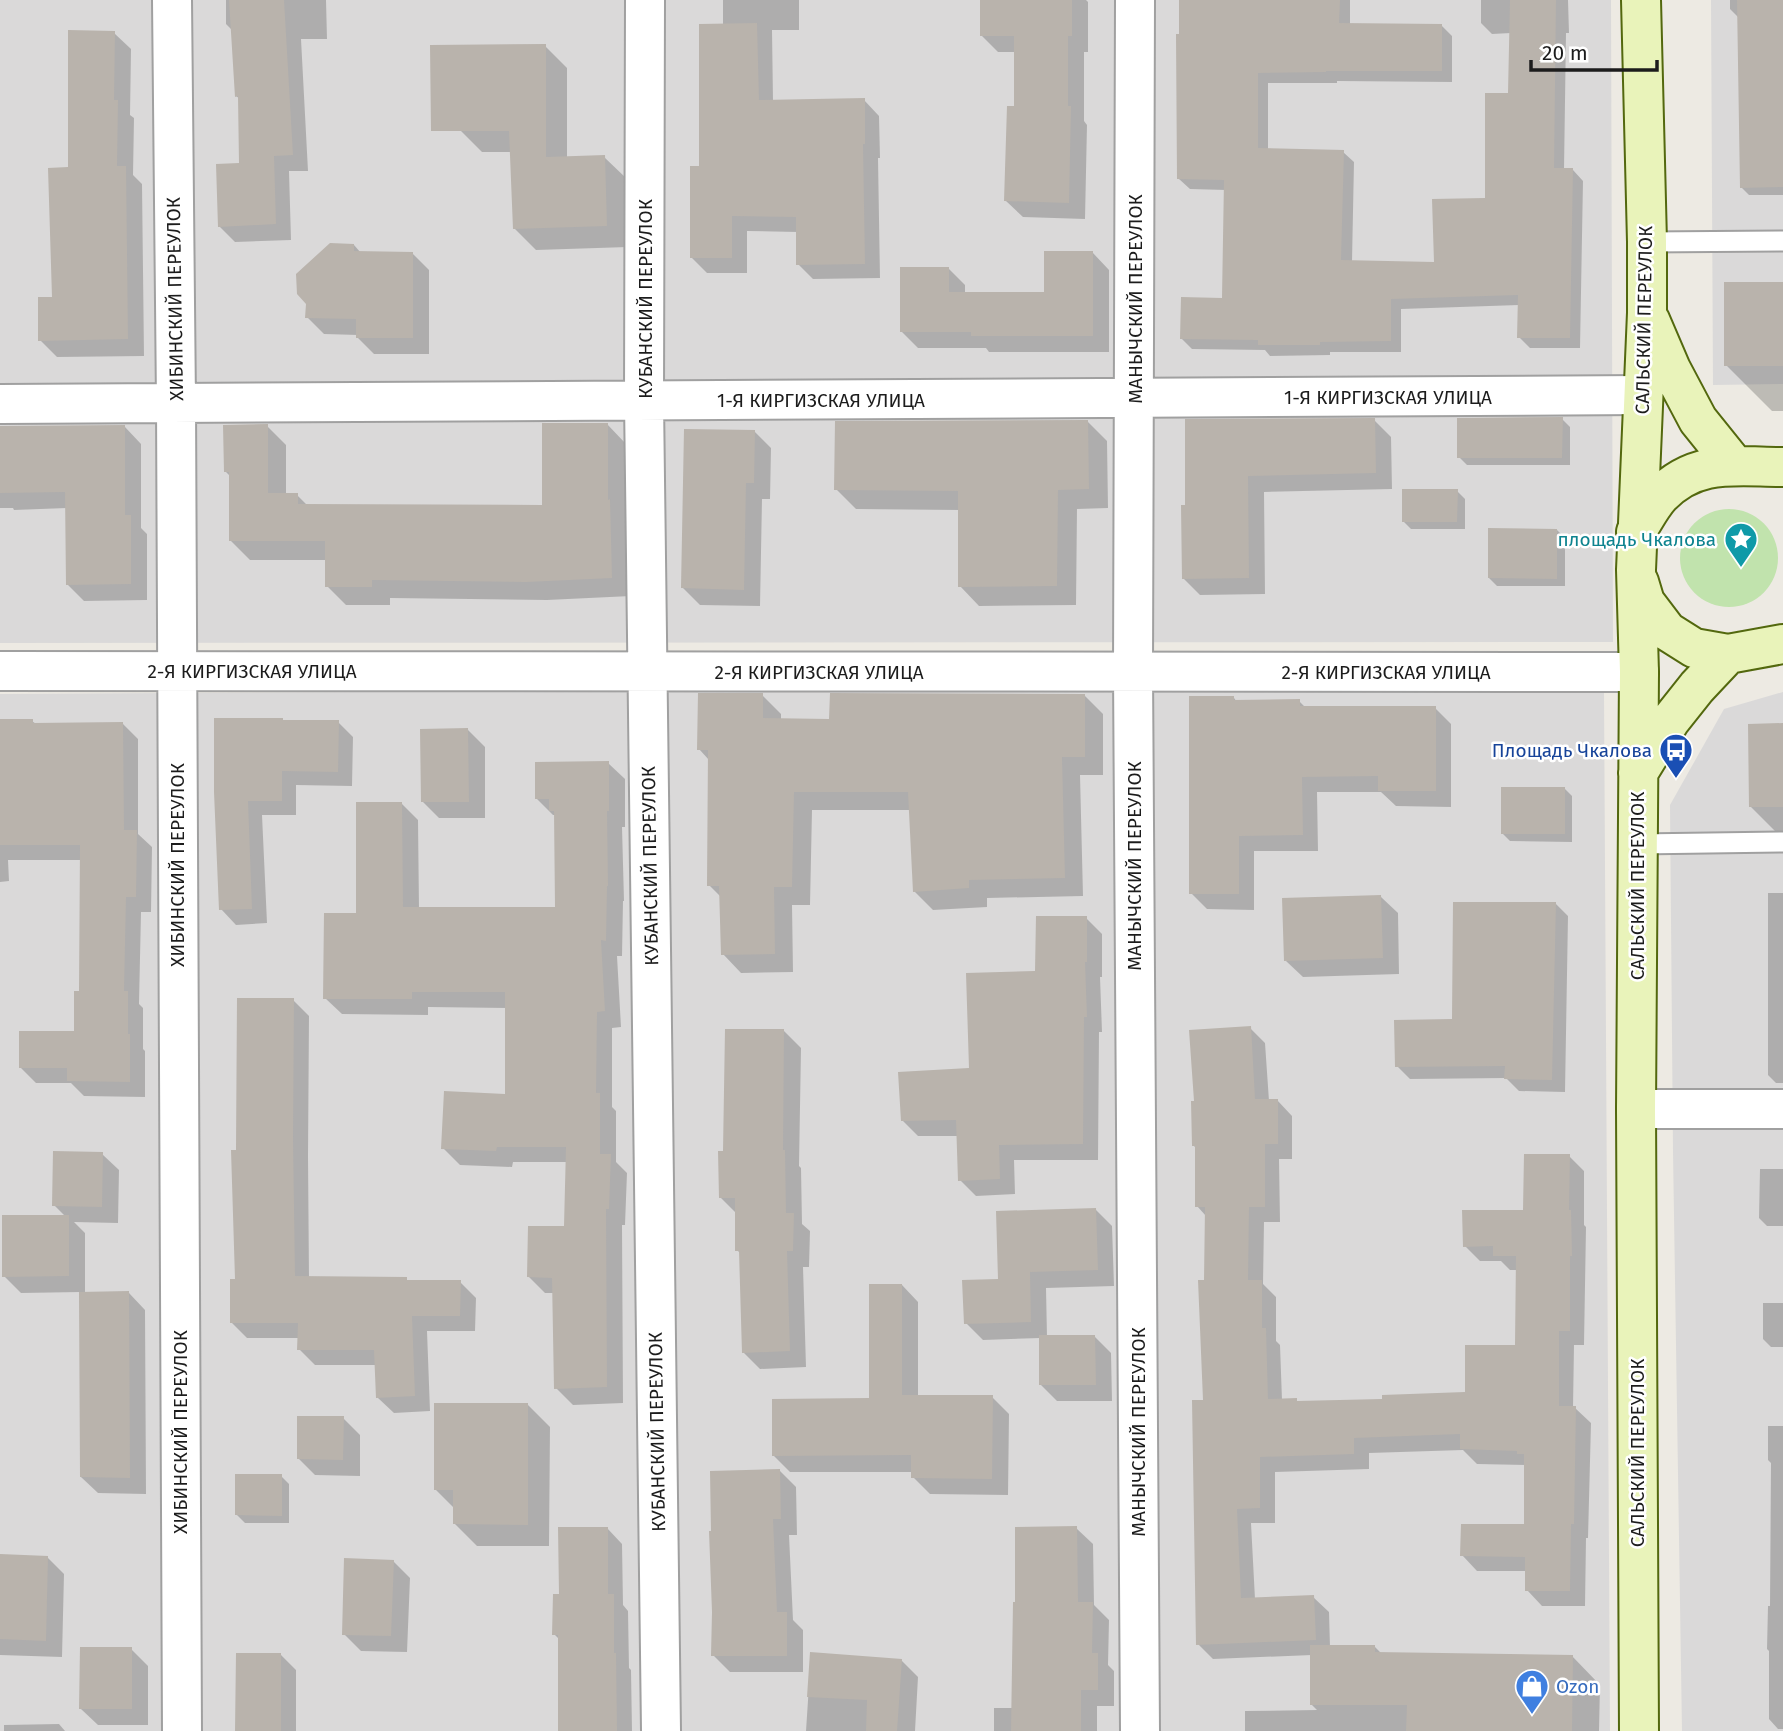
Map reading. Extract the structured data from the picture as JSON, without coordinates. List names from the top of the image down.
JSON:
{
  "streets": {
    "main road": ["САЛЬСКИЙ ПЕРЕУЛОК"],
    "street": [
      "ХИБИНСКИЙ ПЕРЕУЛОК",
      "КУБАНСКИЙ ПЕРЕУЛОК",
      "МАНЫЧСКИЙ ПЕРЕУЛОК",
      "1-Я КИРГИЗСКАЯ УЛИЦА",
      "2-Я КИРГИЗСКАЯ УЛИЦА"
    ]
  },
  "crossings": [
    ["ХИБИНСКИЙ ПЕРЕУЛОК", "1-Я КИРГИЗСКАЯ УЛИЦА"],
    ["ХИБИНСКИЙ ПЕРЕУЛОК", "2-Я КИРГИЗСКАЯ УЛИЦА"],
    ["КУБАНСКИЙ ПЕРЕУЛОК", "1-Я КИРГИЗСКАЯ УЛИЦА"],
    ["КУБАНСКИЙ ПЕРЕУЛОК", "2-Я КИРГИЗСКАЯ УЛИЦА"],
    ["МАНЫЧСКИЙ ПЕРЕУЛОК", "1-Я КИРГИЗСКАЯ УЛИЦА"],
    ["МАНЫЧСКИЙ ПЕРЕУЛОК", "2-Я КИРГИЗСКАЯ УЛИЦА"],
    ["САЛЬСКИЙ ПЕРЕУЛОК", "1-Я КИРГИЗСКАЯ УЛИЦА"],
    ["САЛЬСКИЙ ПЕРЕУЛОК", "2-Я КИРГИЗСКАЯ УЛИЦА"]
  ],
  "places": {
    "place": ["площадь Чкалова"],
    "bus stop": ["Площадь Чкалова"],
    "shop": ["Ozon"]
  },
  "scale_bar": "20 m"
}
